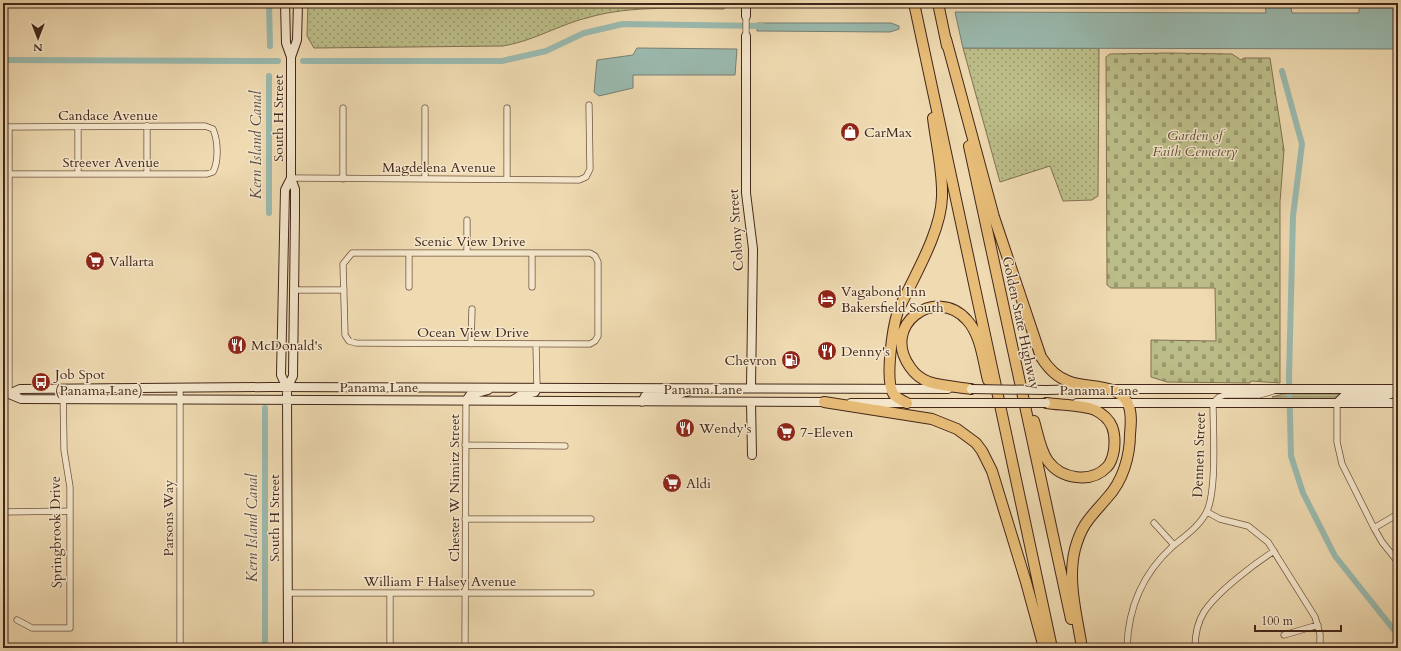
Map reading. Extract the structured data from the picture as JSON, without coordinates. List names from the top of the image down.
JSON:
{
  "streets": {
    "highway": ["Golden State Highway"],
    "main road": ["South H Street", "Colony Street", "Panama Lane"],
    "street": [
      "Candace Avenue",
      "Streever Avenue",
      "Magdelena Avenue",
      "Scenic View Drive",
      "Ocean View Drive",
      "Dennen Street",
      "Chester W Nimitz Street",
      "Parsons Way",
      "Springbrook Drive",
      "William F Halsey Avenue"
    ]
  },
  "crossings": [
    ["Candace Avenue", "Streever Avenue"],
    ["South H Street", "Magdelena Avenue"],
    ["South H Street", "Panama Lane"],
    ["South H Street", "William F Halsey Avenue"],
    ["Colony Street", "Panama Lane"],
    ["Scenic View Drive", "Ocean View Drive"],
    ["Panama Lane", "Dennen Street"],
    ["Panama Lane", "Chester W Nimitz Street"],
    ["Panama Lane", "Parsons Way"],
    ["Panama Lane", "Springbrook Drive"],
    ["Chester W Nimitz Street", "William F Halsey Avenue"]
  ],
  "water": ["Kern Island Canal"],
  "parks": ["Garden of Faith Cemetery"],
  "places": {
    "shop": ["CarMax"],
    "supermarket": ["Vallarta", "7-Eleven", "Aldi"],
    "hotel": ["Vagabond Inn Bakersfield South"],
    "restaurant": ["McDonald's", "Denny's", "Wendy's"],
    "fuel station": ["Chevron"],
    "bus stop": ["Job Spot (Panama Lane)"]
  },
  "scale_bar": "100 m",
  "north": "bottom"
}
